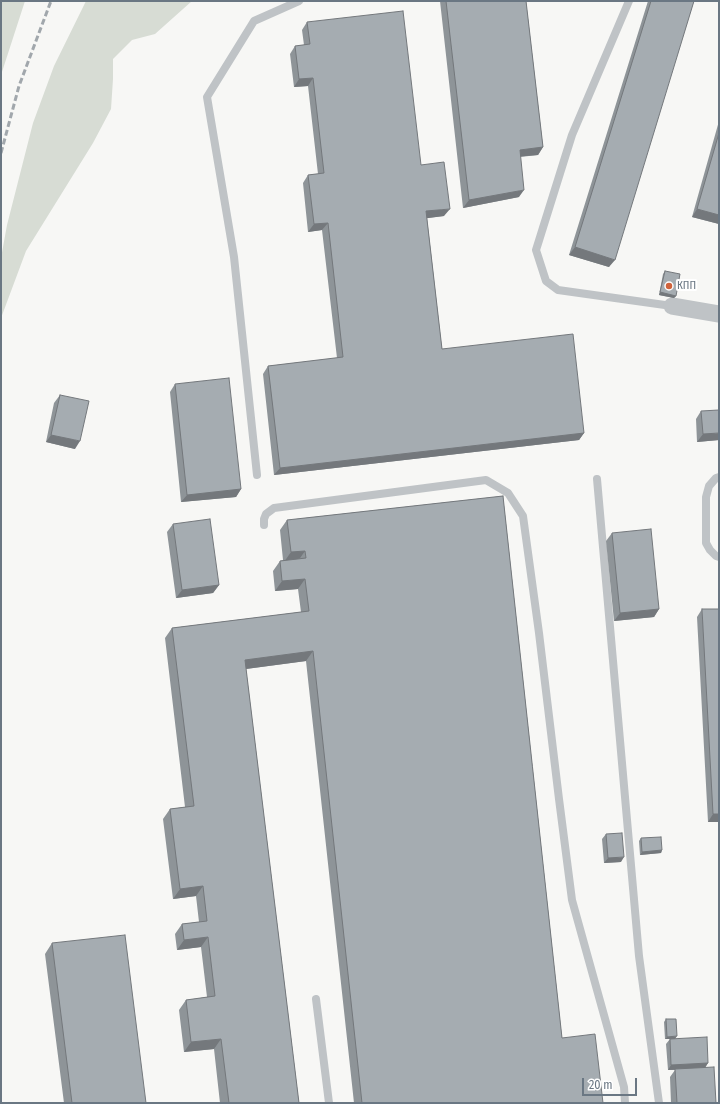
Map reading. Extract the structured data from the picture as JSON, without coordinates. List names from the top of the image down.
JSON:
{
  "places": ["КПП"],
  "scale_bar": "20 m"
}
